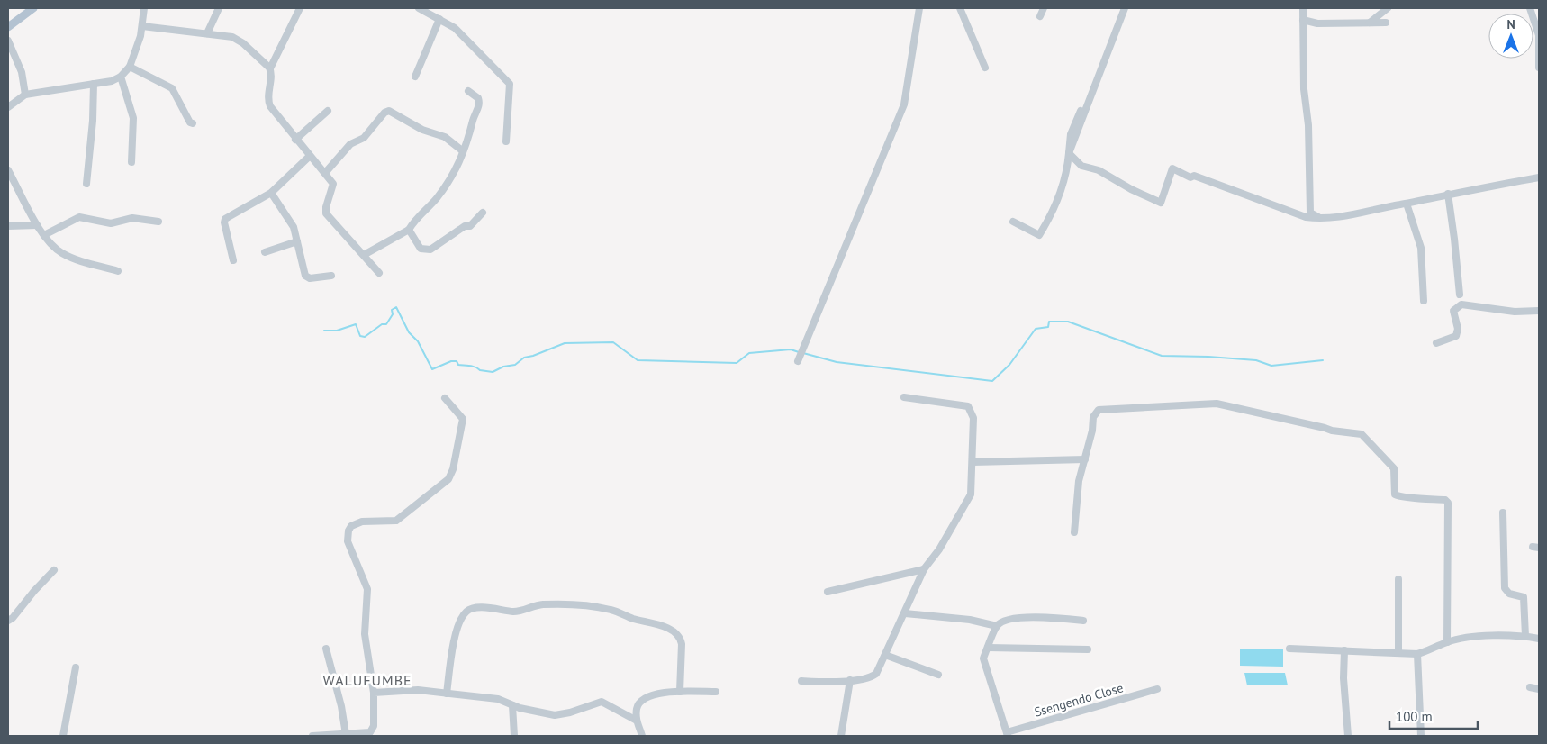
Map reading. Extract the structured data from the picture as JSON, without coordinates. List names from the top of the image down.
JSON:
{
  "streets": {
    "street": ["Ssengendo Close"]
  },
  "districts": ["WALUFUMBE"],
  "scale_bar": "100 m",
  "north": "top"
}
